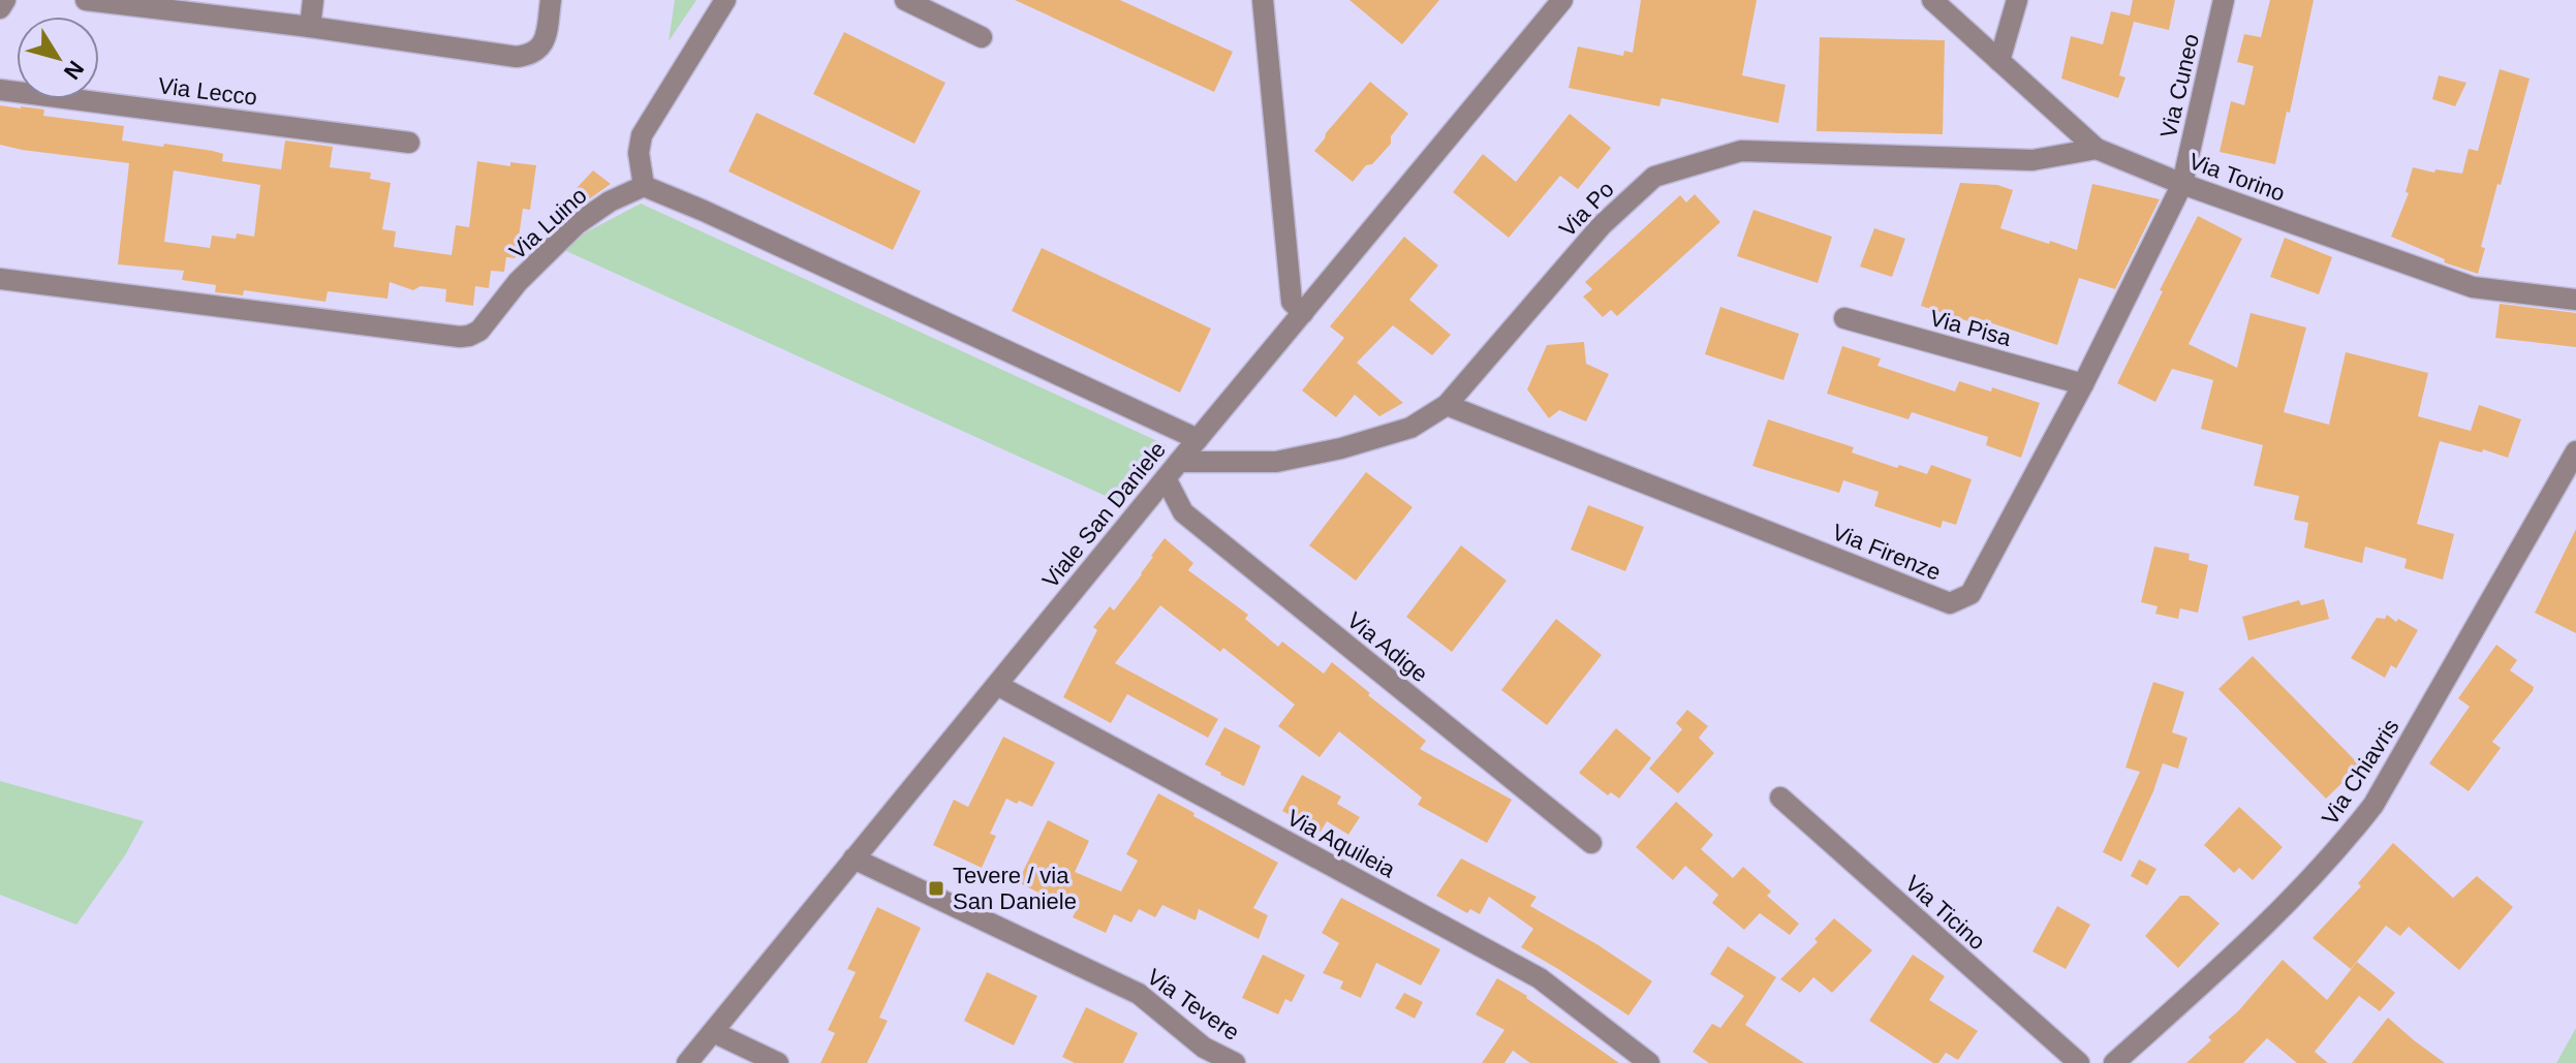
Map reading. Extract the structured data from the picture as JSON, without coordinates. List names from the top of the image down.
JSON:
{
  "streets": {
    "street": [
      "Via Cuneo",
      "Via Lecco",
      "Via Torino",
      "Via Po",
      "Via Luino",
      "Via Pisa",
      "Viale San Daniele",
      "Via Firenze",
      "Via Adige",
      "Via Chiavris",
      "Via Aquileia",
      "Via Ticino",
      "Via Tevere"
    ]
  },
  "crossings": [
    ["Via Cuneo", "Via Torino"],
    ["Via Cuneo", "Via Firenze"],
    ["Via Torino", "Via Po"],
    ["Via Torino", "Via Firenze"],
    ["Via Po", "Viale San Daniele"],
    ["Via Po", "Via Firenze"],
    ["Via Po", "Via Adige"],
    ["Via Pisa", "Via Firenze"],
    ["Viale San Daniele", "Via Adige"],
    ["Viale San Daniele", "Via Aquileia"],
    ["Viale San Daniele", "Via Tevere"]
  ],
  "places": {
    "transit": ["Tevere / via San Daniele"]
  },
  "north": "bottom right"
}
